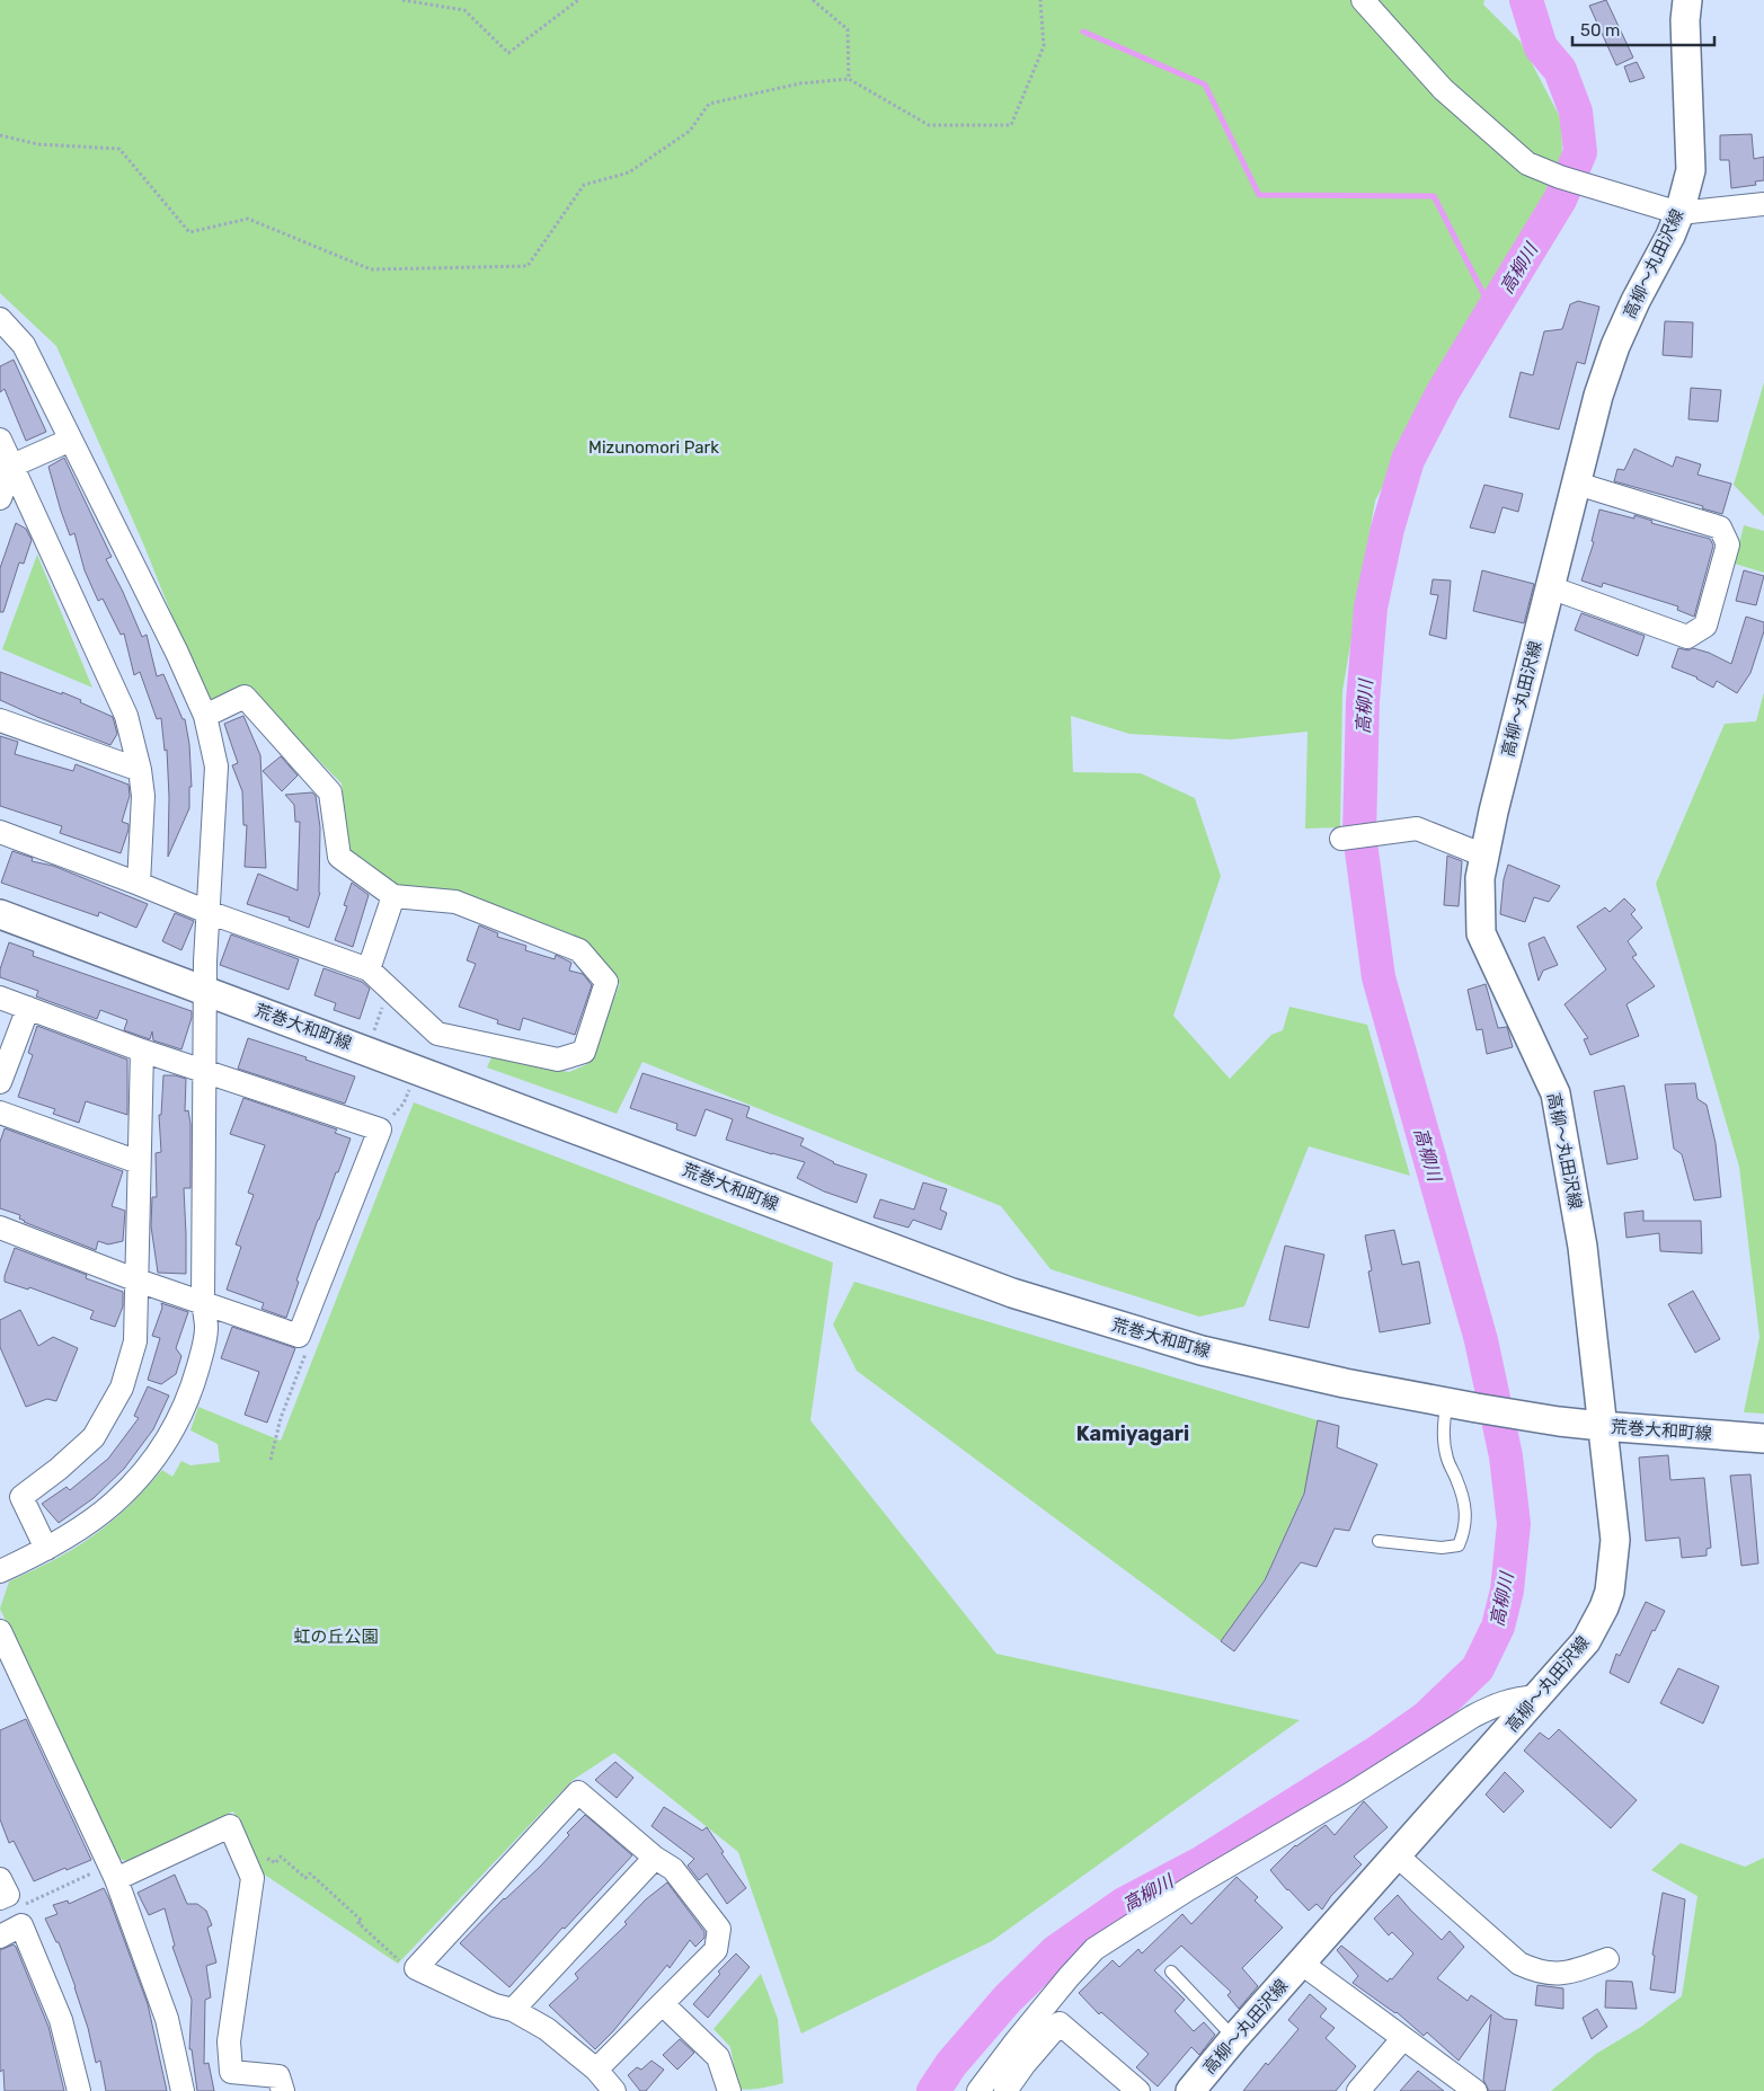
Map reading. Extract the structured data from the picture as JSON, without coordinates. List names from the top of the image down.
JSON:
{
  "streets": {
    "street": ["高柳～丸田沢線", "荒巻大和町線"]
  },
  "crossings": [
    ["高柳～丸田沢線", "荒巻大和町線"]
  ],
  "districts": ["Kamiyagari"],
  "water": ["高柳川"],
  "parks": ["Mizunomori Park", "虹の丘公園"],
  "scale_bar": "50 m"
}
